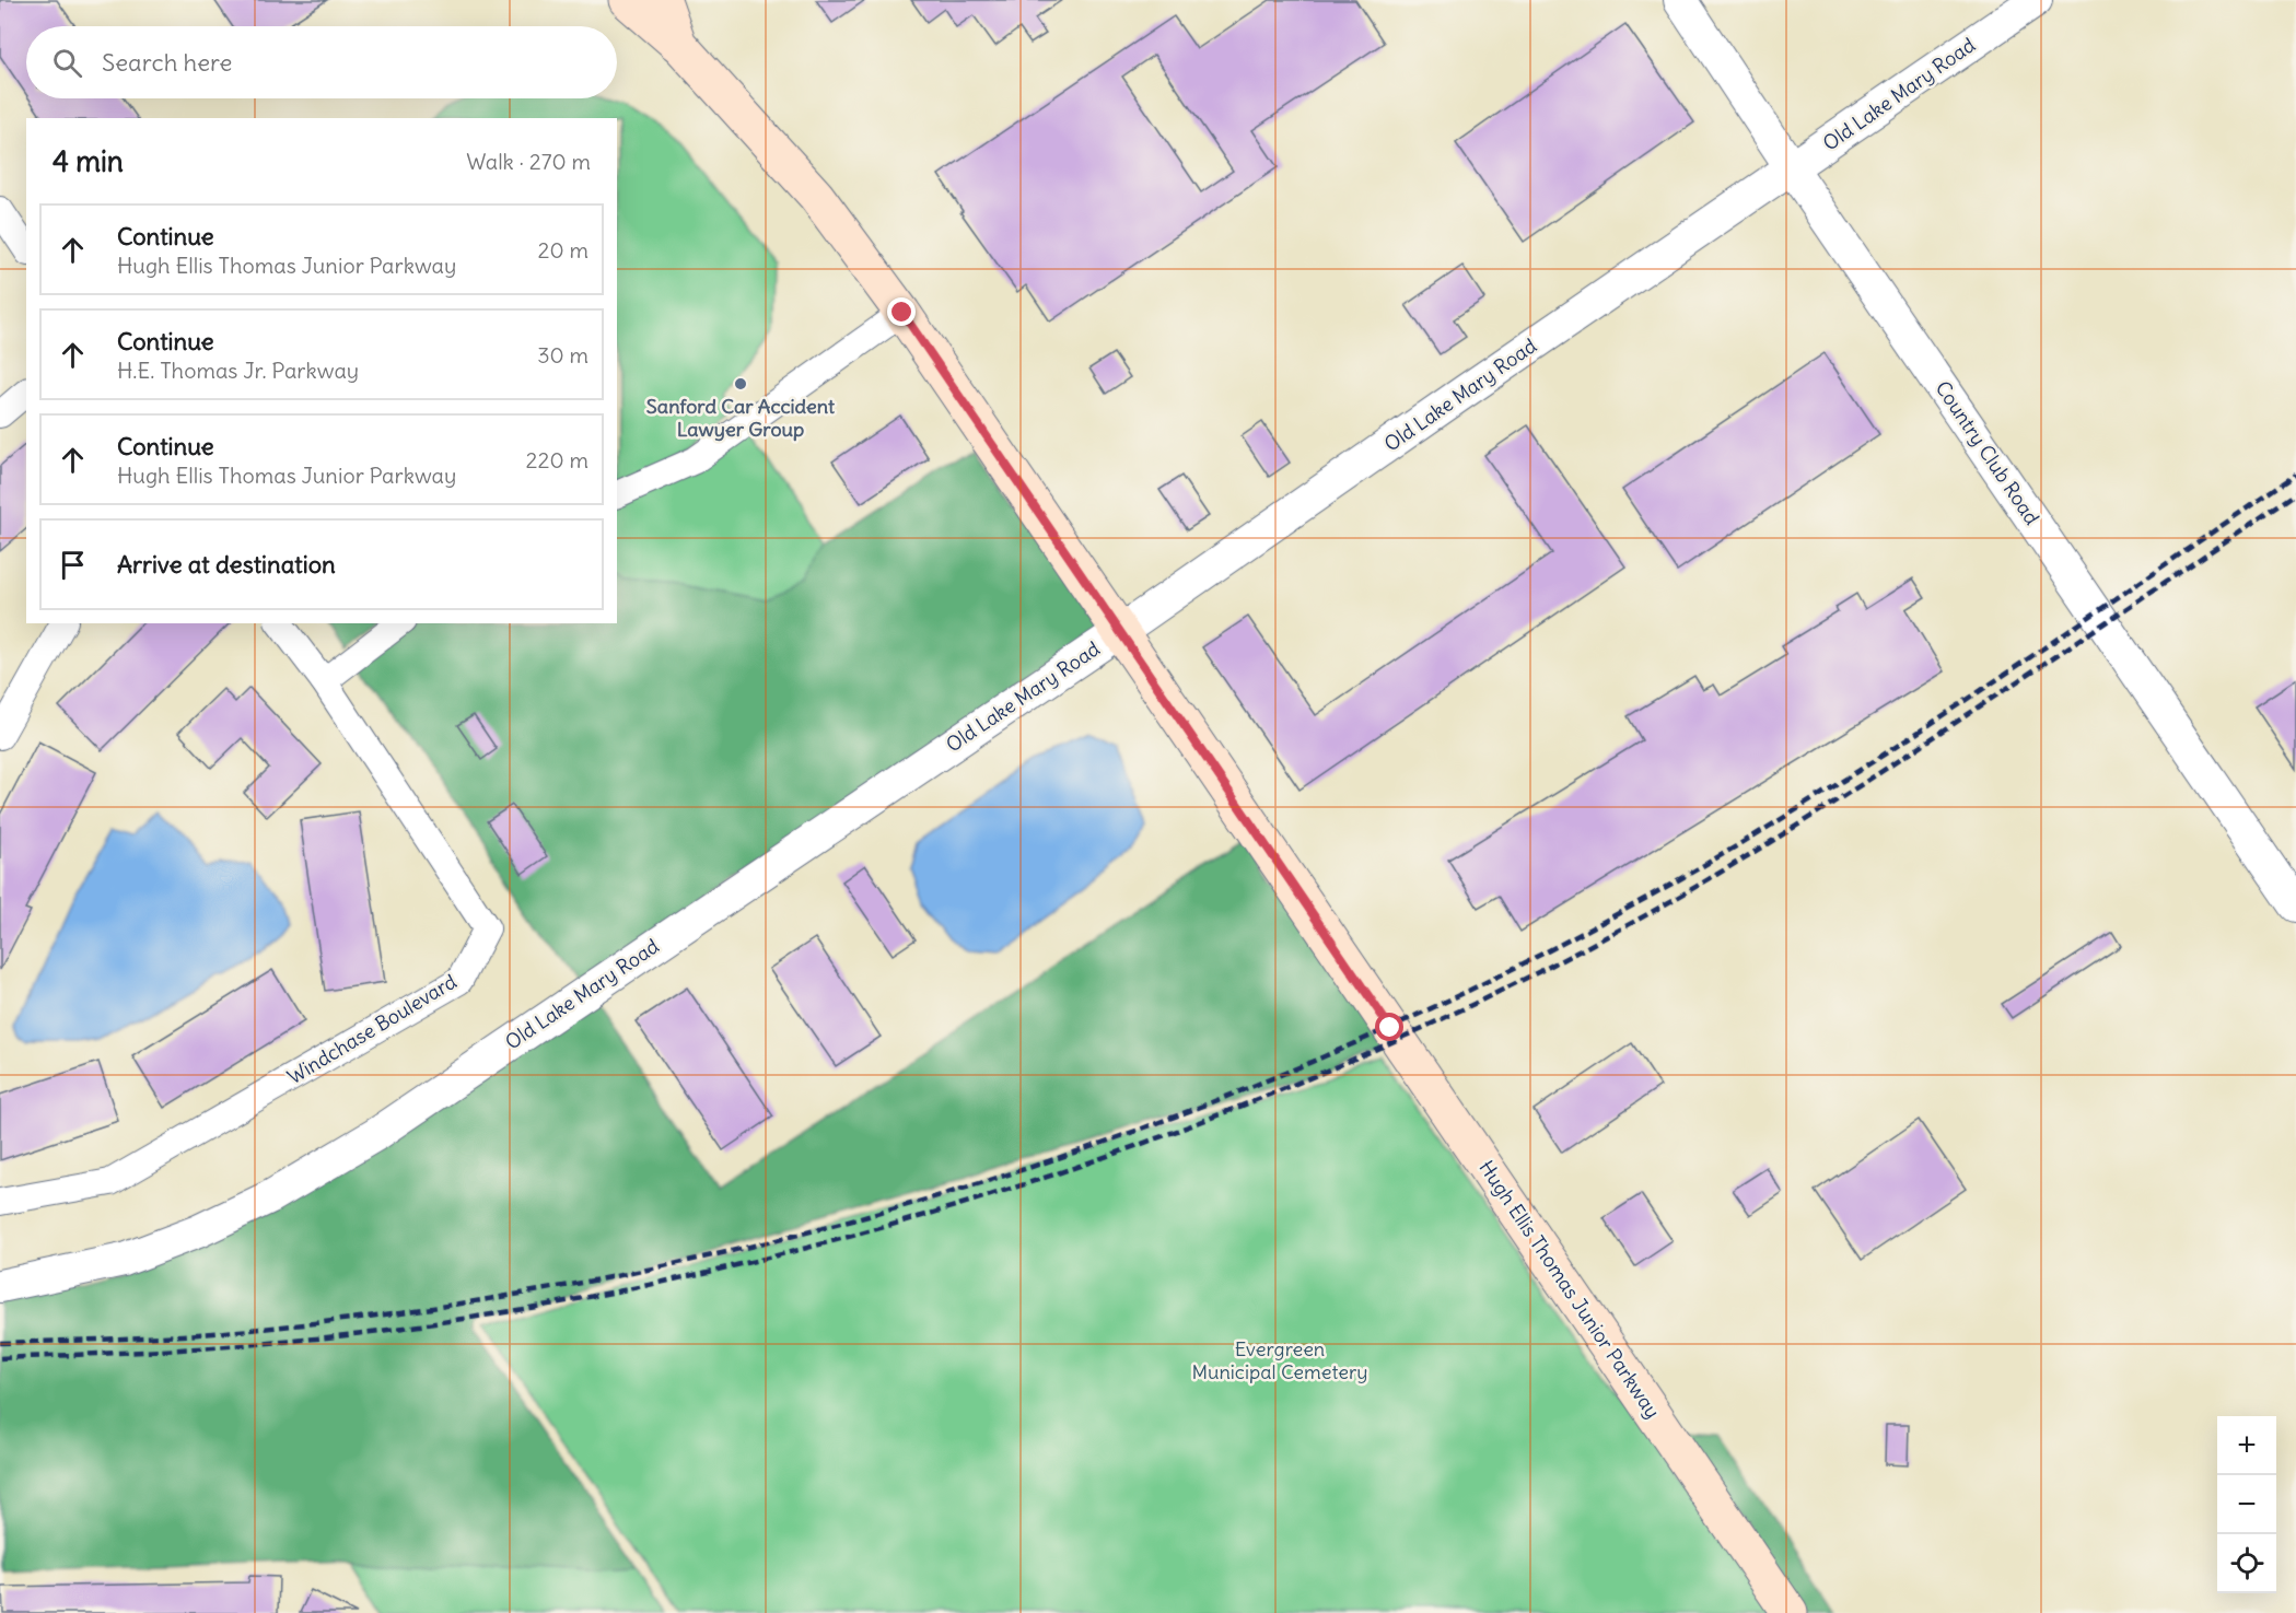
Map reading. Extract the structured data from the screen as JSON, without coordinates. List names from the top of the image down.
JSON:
{
  "streets": {
    "main road": ["Hugh Ellis Thomas Junior Parkway"],
    "street": ["Old Lake Mary Road", "Country Club Road", "Windchase Boulevard"]
  },
  "crossings": [
    ["Old Lake Mary Road", "Country Club Road"],
    ["Old Lake Mary Road", "Hugh Ellis Thomas Junior Parkway"]
  ],
  "parks": ["Evergreen Municipal Cemetery"],
  "places": ["Sanford Car Accident Lawyer Group"],
  "page": {
    "search": "Search here",
    "heading": ["4 min", "Walk · 270 m"],
    "list": [
      ["Continue", "Hugh Ellis Thomas Junior Parkway", "20 m"],
      ["Continue", "H.E. Thomas Jr. Parkway", "30 m"],
      ["Continue", "Hugh Ellis Thomas Junior Parkway", "220 m"],
      "Arrive at destination"
    ],
    "map_buttons": ["+", "−"]
  }
}
